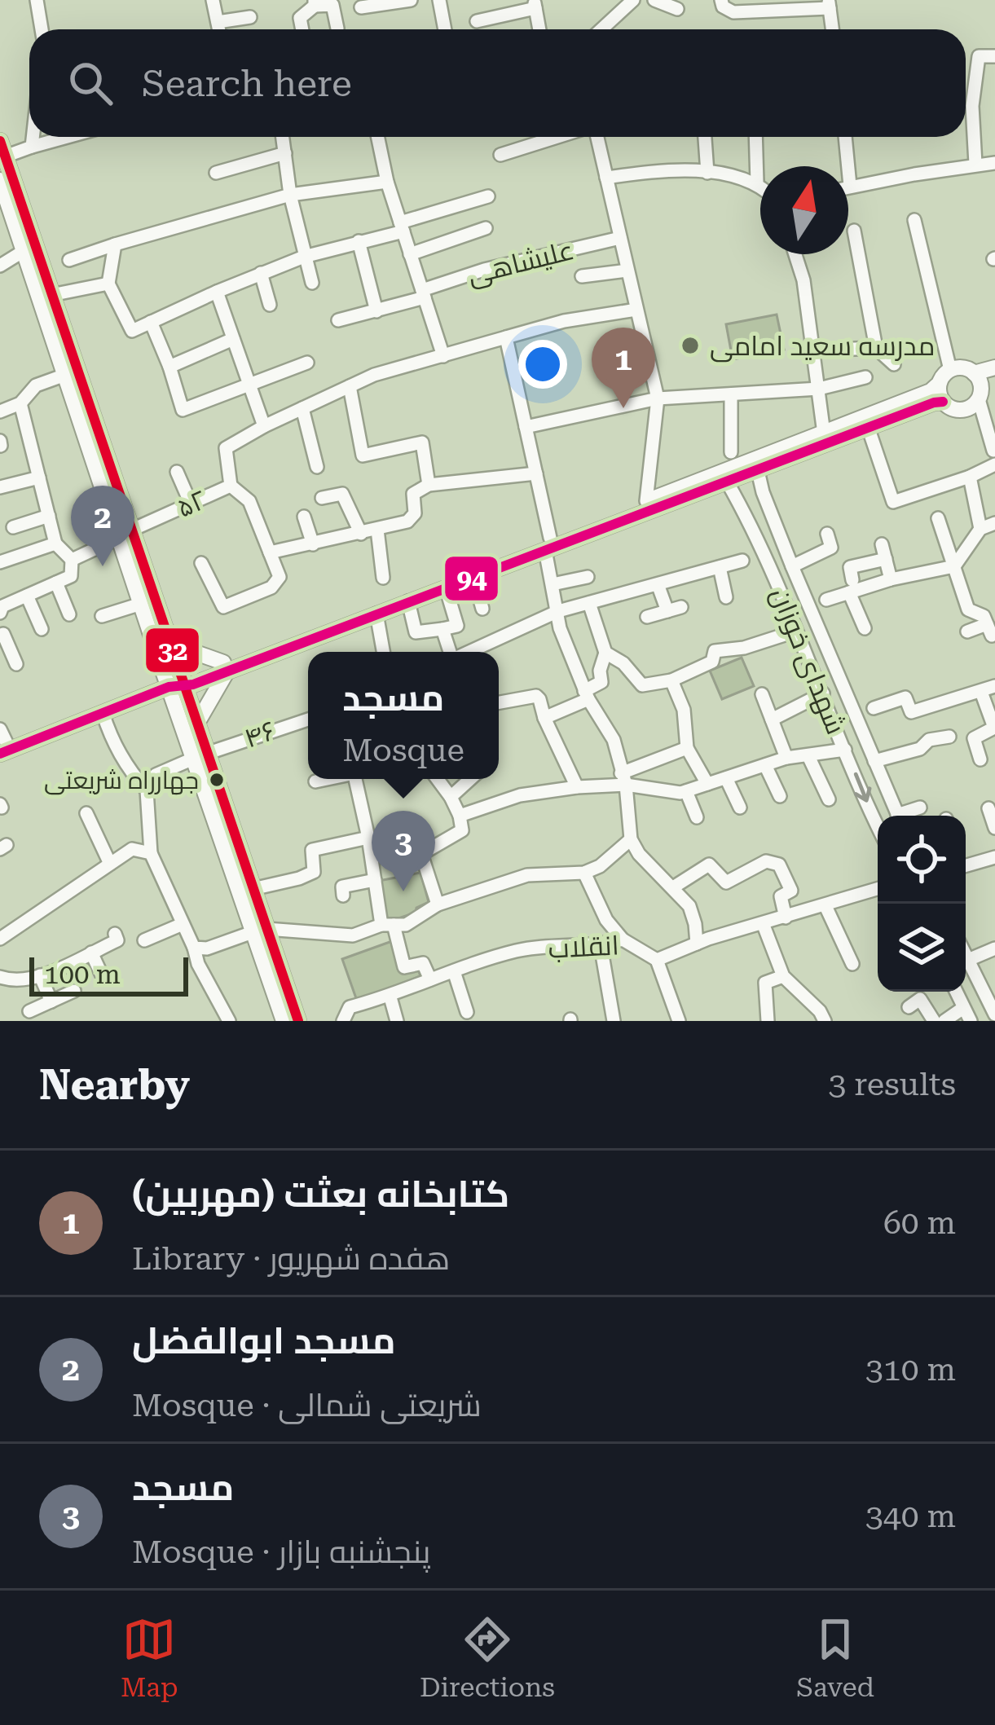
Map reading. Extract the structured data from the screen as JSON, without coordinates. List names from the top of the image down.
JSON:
{
  "streets": {
    "street": [
      "علیشاهی",
      "۵۲",
      "شهدای خوزان",
      "۴۶",
      "انقلاب"
    ]
  },
  "places": ["مدرسه سعید امامی", "جهارراه شریعتی"],
  "lines": ["transit line 32", "transit line 94"],
  "scale_bar": "100 m",
  "north": "top",
  "page": {
    "search": "Search here",
    "pins": ["1", "2", "3"],
    "popup": ["مسجد", "Mosque"],
    "scale": "100 m",
    "heading": ["Nearby", "3 results"],
    "list": [
      {
        "mark": "1",
        "name": "کتابخانه بعثت (مهربین)",
        "note": "Library · هفده شهریور",
        "value": "60 m"
      },
      {
        "mark": "2",
        "name": "مسجد ابوالفضل",
        "note": "Mosque · شریعتی شمالی",
        "value": "310 m"
      },
      {
        "mark": "3",
        "name": "مسجد",
        "note": "Mosque · پنجشنبه بازار",
        "value": "340 m"
      }
    ],
    "nav": ["Map", "Directions", "Saved"]
  }
}
